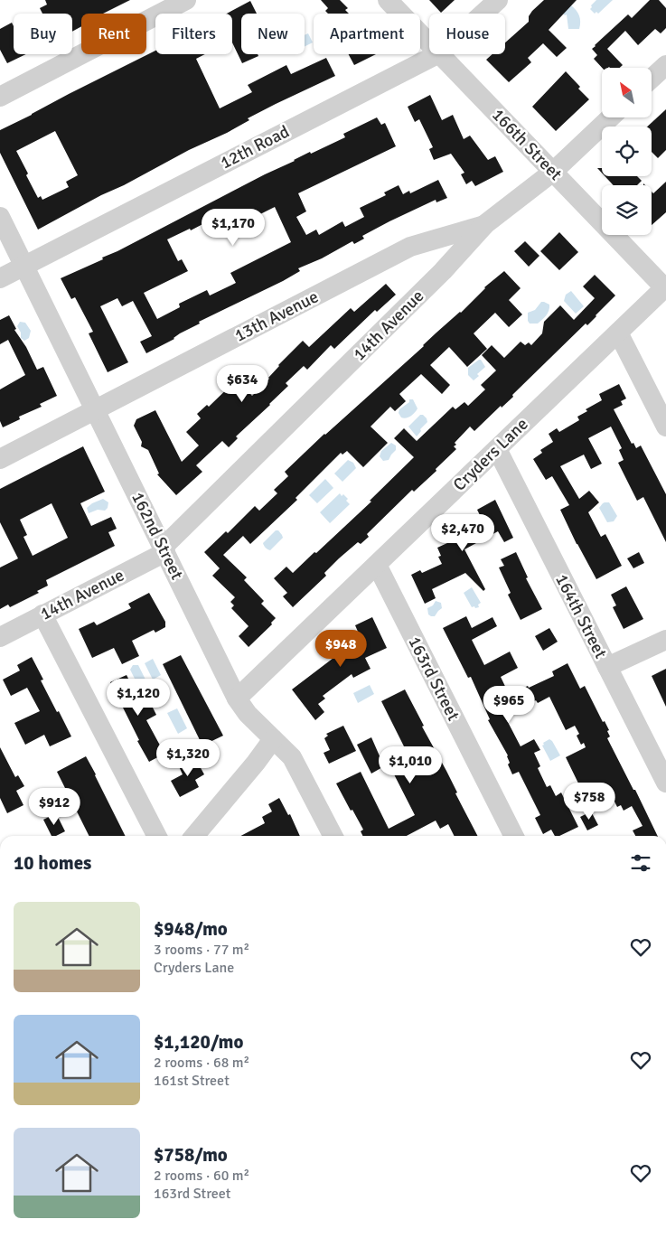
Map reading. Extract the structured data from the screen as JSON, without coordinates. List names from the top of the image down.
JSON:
{
  "streets": {
    "street": [
      "166th Street",
      "12th Road",
      "13th Avenue",
      "14th Avenue",
      "Cryders Lane",
      "162nd Street",
      "164th Street",
      "163rd Street"
    ]
  },
  "crossings": [
    ["166th Street", "14th Avenue"],
    ["166th Street", "Cryders Lane"],
    ["12th Road", "162nd Street"],
    ["13th Avenue", "14th Avenue"],
    ["13th Avenue", "162nd Street"],
    ["14th Avenue", "162nd Street"],
    ["Cryders Lane", "162nd Street"],
    ["Cryders Lane", "164th Street"],
    ["Cryders Lane", "163rd Street"]
  ],
  "north": "top left",
  "page": {
    "chip": [
      "Buy",
      "Rent",
      "Filters",
      "New",
      "Apartment",
      "House"
    ],
    "price": [
      "$1,170",
      "$634",
      "$2,470",
      "$948",
      "$1,120",
      "$965",
      "$1,320",
      "$1,010",
      "$758",
      "$912"
    ],
    "heading": "10 homes",
    "list": [
      {
        "name": "$948/mo",
        "note": "3 rooms · 77 m² · Cryders Lane"
      },
      {
        "name": "$1,120/mo",
        "note": "2 rooms · 68 m² · 161st Street"
      },
      {
        "name": "$758/mo",
        "note": "2 rooms · 60 m² · 163rd Street"
      }
    ]
  }
}
